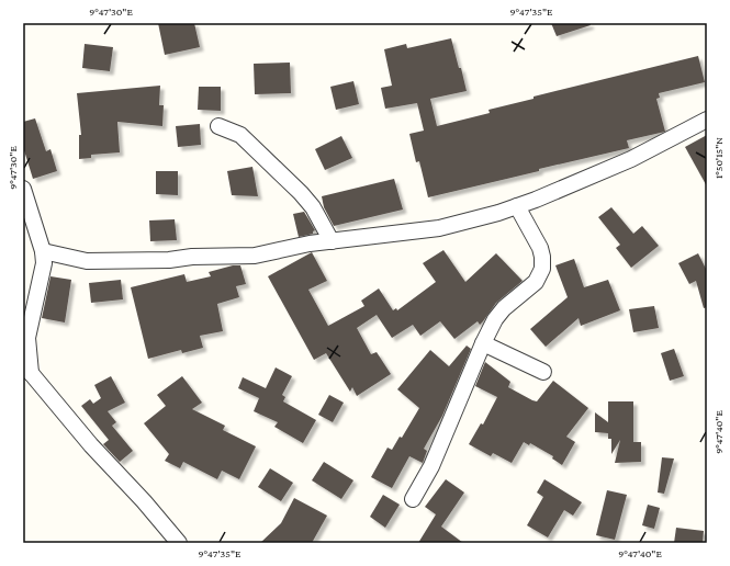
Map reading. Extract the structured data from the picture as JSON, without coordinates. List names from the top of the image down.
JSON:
{
  "coordinates": [
    "9°47'30\"E",
    "9°47'35\"E",
    "1°50'15\"N",
    "9°47'40\"E"
  ]
}
